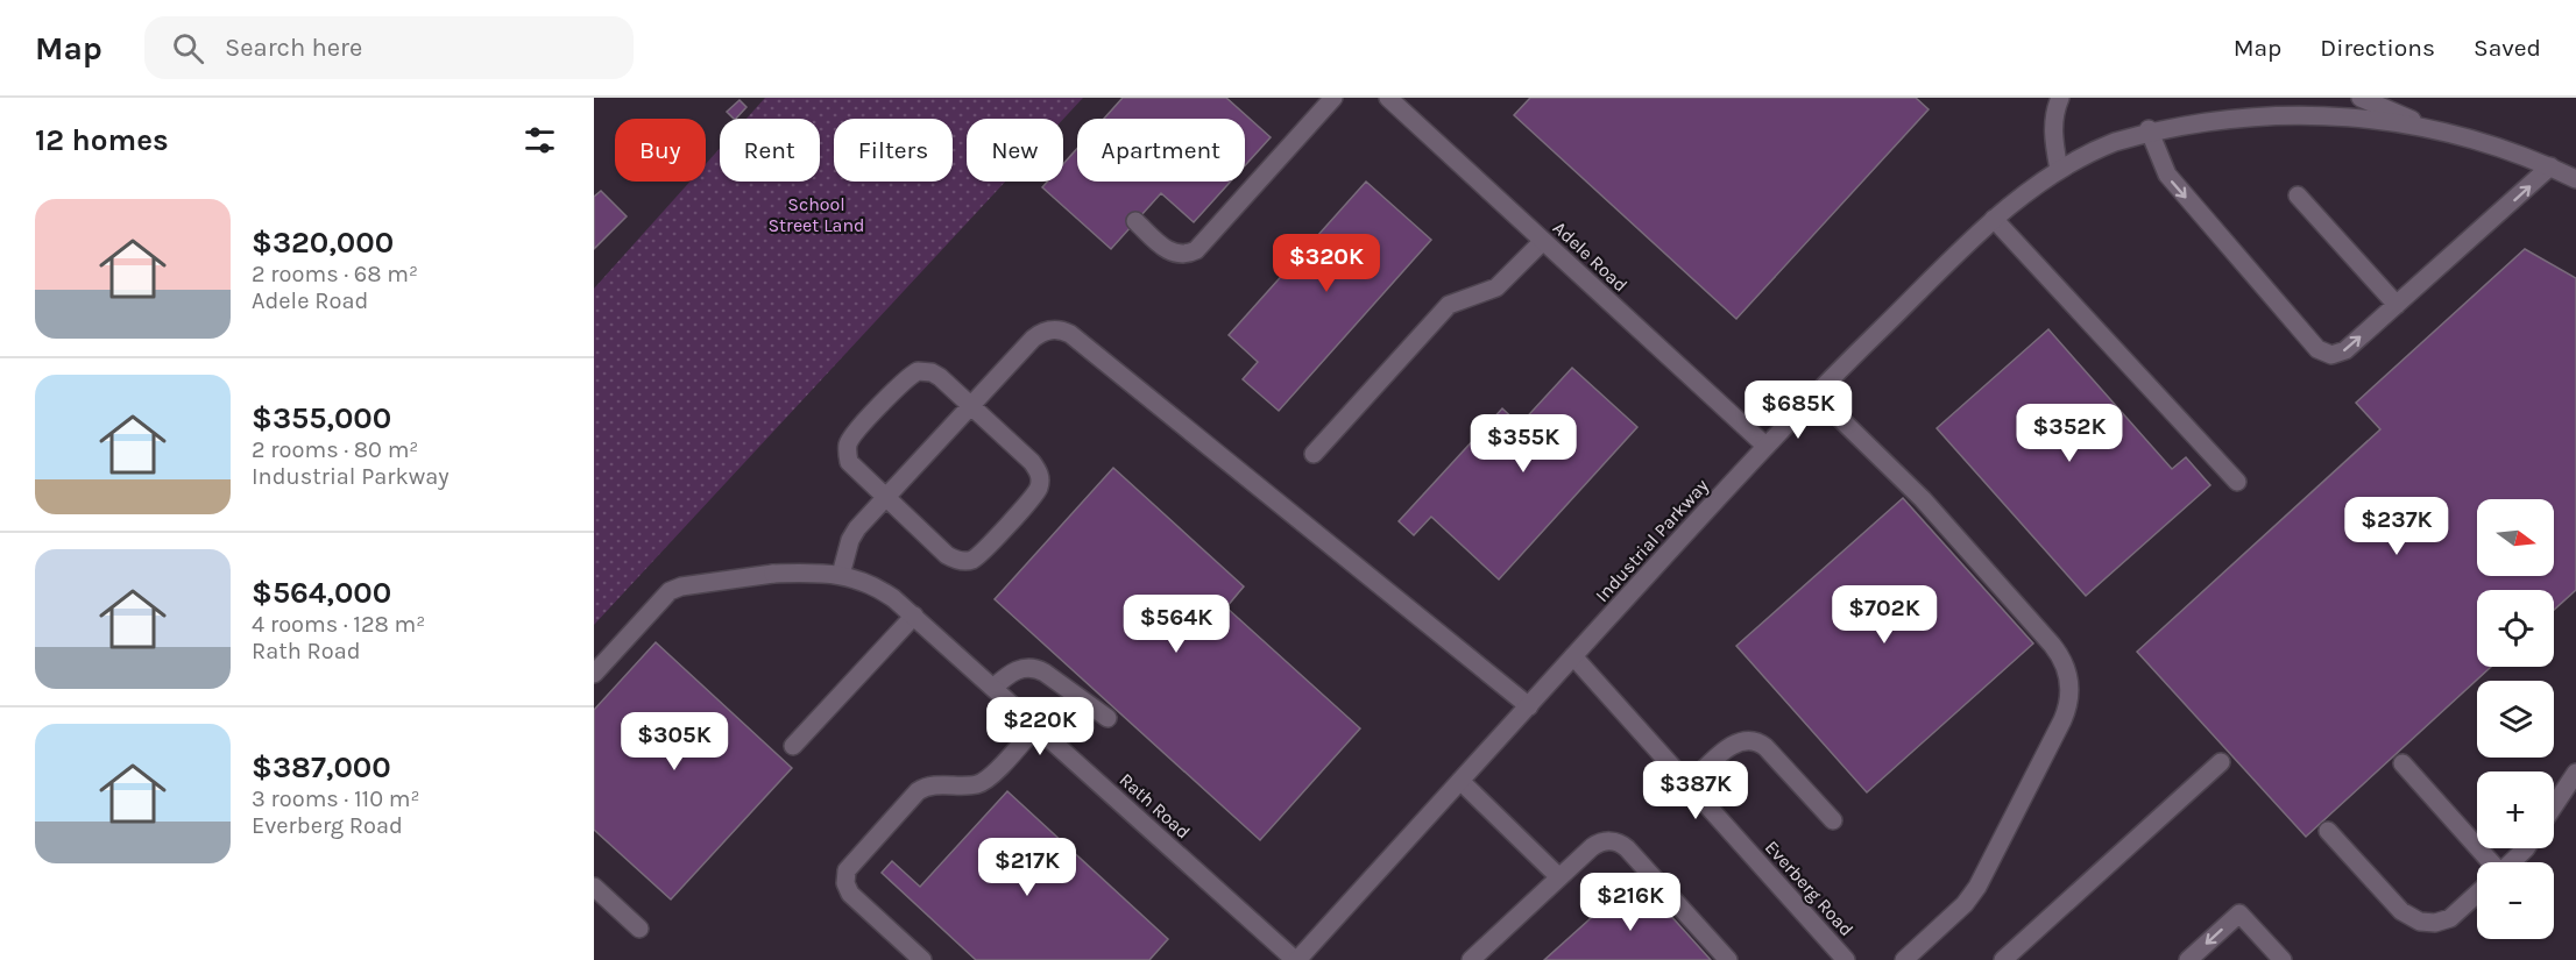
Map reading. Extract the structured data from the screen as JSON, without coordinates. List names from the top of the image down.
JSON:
{
  "streets": {
    "street": [
      "Adele Road",
      "Industrial Parkway",
      "Rath Road",
      "Everberg Road"
    ]
  },
  "crossings": [
    ["Adele Road", "Industrial Parkway"],
    ["Industrial Parkway", "Rath Road"],
    ["Industrial Parkway", "Everberg Road"]
  ],
  "parks": ["School Street Land"],
  "north": "right",
  "page": {
    "header": "Map",
    "search": "Search here",
    "nav": ["Map", "Directions", "Saved"],
    "heading": "12 homes",
    "chip": [
      "Buy",
      "Rent",
      "Filters",
      "New",
      "Apartment"
    ],
    "list": [
      {
        "name": "$320,000",
        "note": "2 rooms · 68 m² · Adele Road"
      },
      {
        "name": "$355,000",
        "note": "2 rooms · 80 m² · Industrial Parkway"
      },
      {
        "name": "$564,000",
        "note": "4 rooms · 128 m² · Rath Road"
      },
      {
        "name": "$387,000",
        "note": "3 rooms · 110 m² · Everberg Road"
      }
    ],
    "price": [
      "$320K",
      "$685K",
      "$352K",
      "$355K",
      "$237K",
      "$702K",
      "$564K",
      "$220K",
      "$305K",
      "$387K",
      "$217K",
      "$216K"
    ],
    "map_buttons": ["+", "−"]
  }
}
